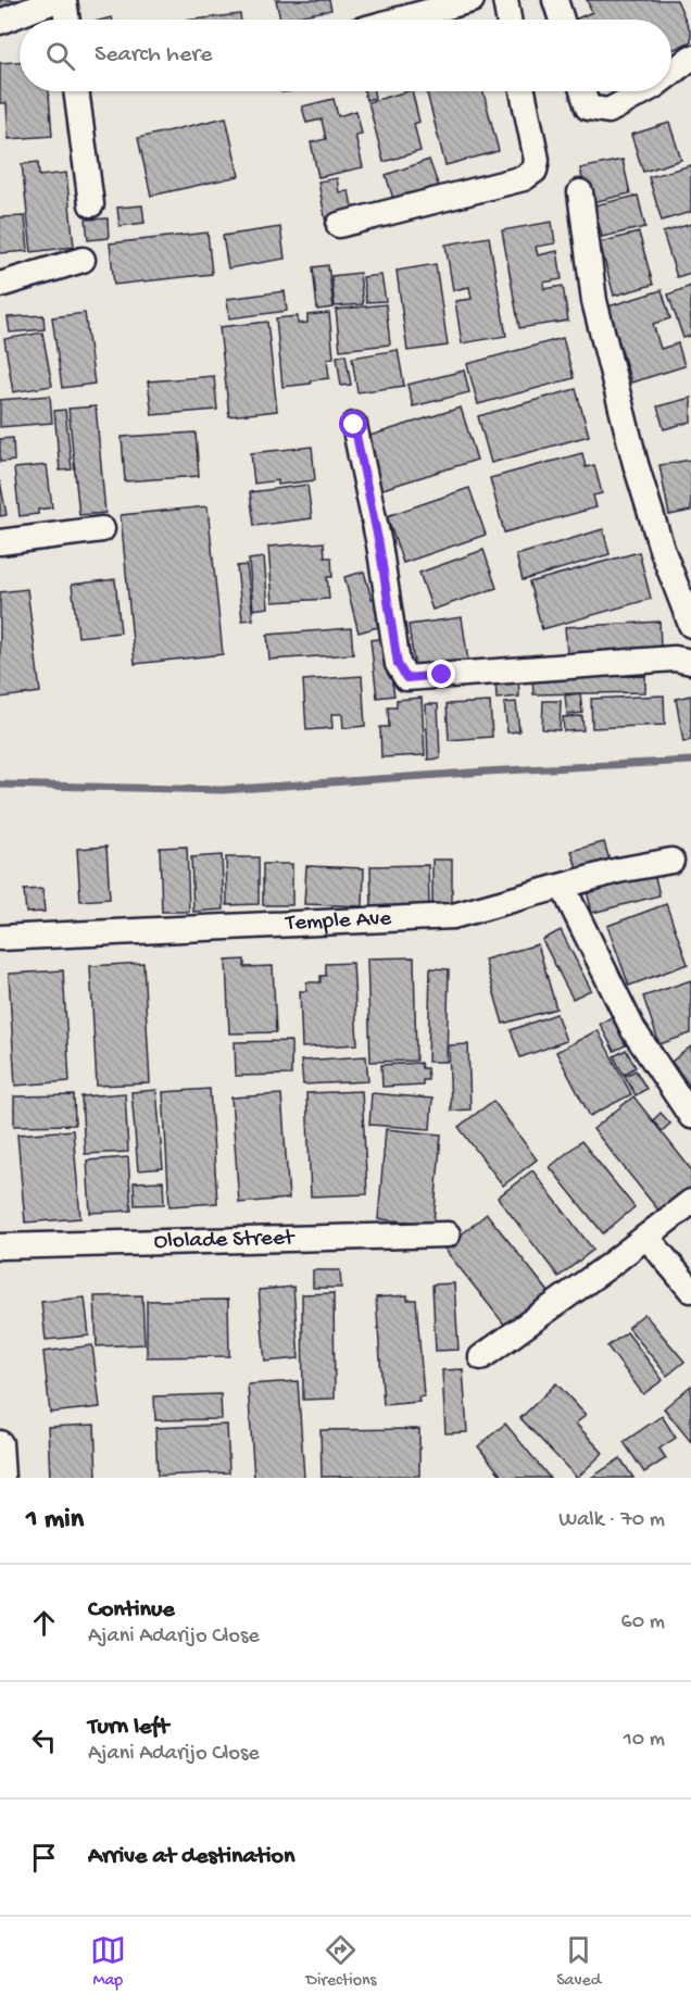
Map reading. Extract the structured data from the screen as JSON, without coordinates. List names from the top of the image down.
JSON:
{
  "streets": {
    "street": ["Temple Ave", "Ololade Street"]
  },
  "page": {
    "search": "Search here",
    "heading": ["1 min", "Walk · 70 m"],
    "list": [
      ["Continue", "Ajani Adarijo Close", "60 m"],
      ["Turn left", "Ajani Adarijo Close", "10 m"],
      "Arrive at destination"
    ],
    "nav": ["Map", "Directions", "Saved"]
  }
}
